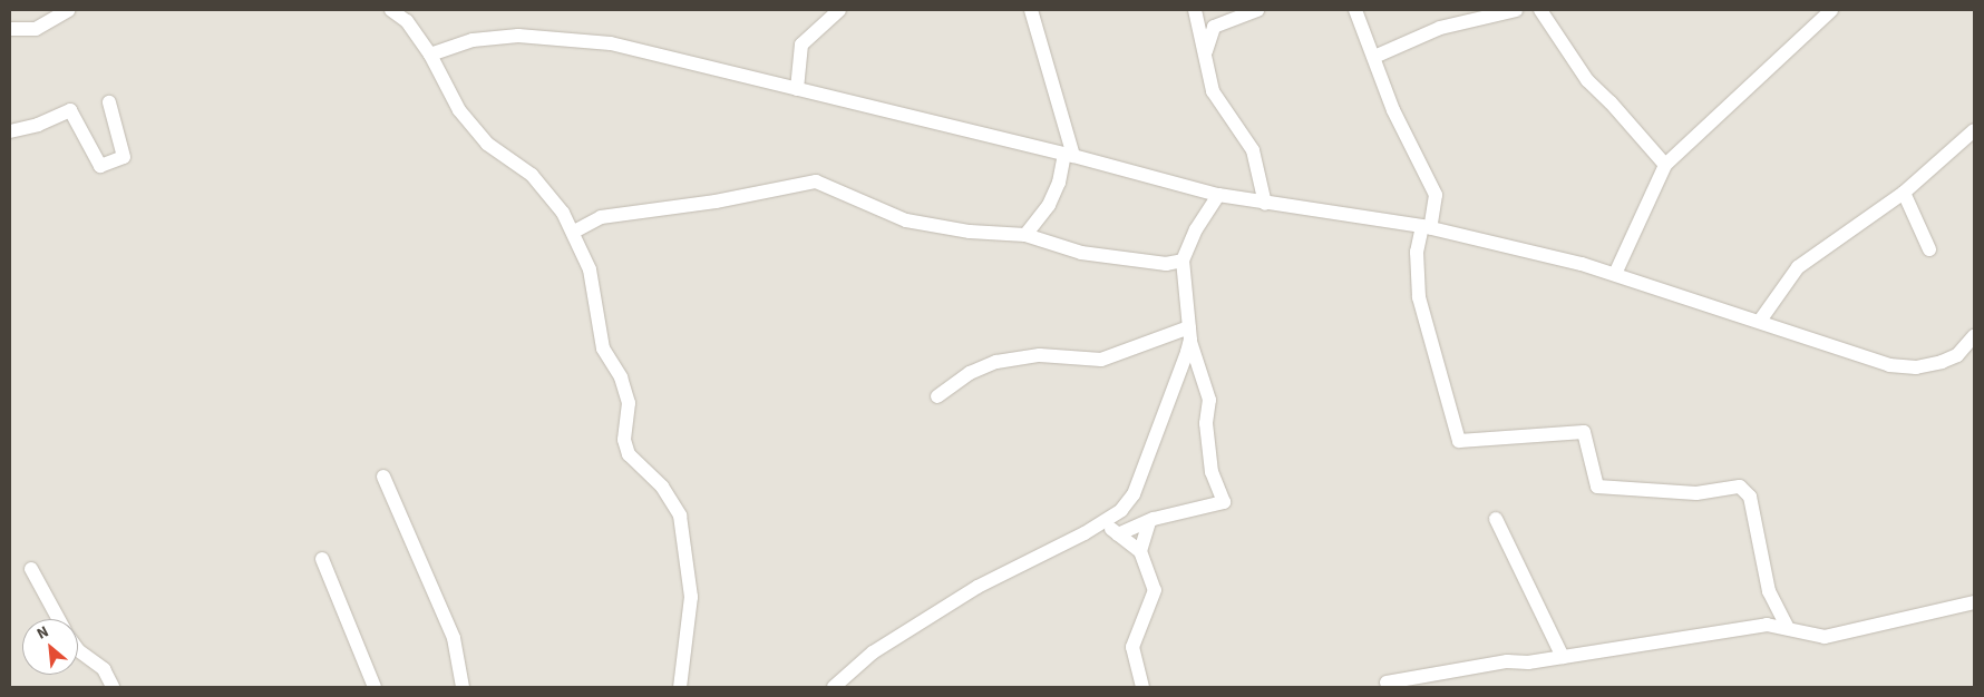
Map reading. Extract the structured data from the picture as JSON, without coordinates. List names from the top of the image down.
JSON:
{
  "north": "top left"
}
